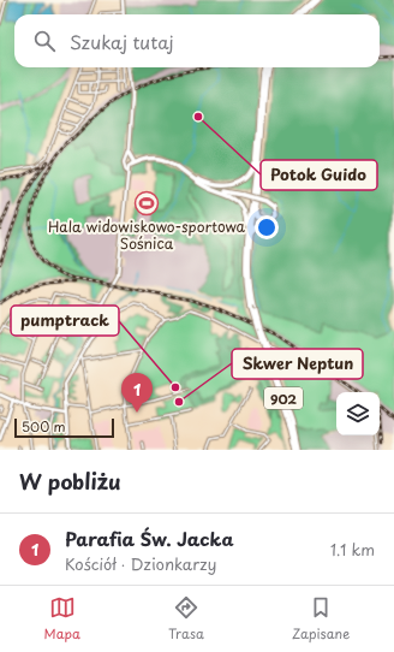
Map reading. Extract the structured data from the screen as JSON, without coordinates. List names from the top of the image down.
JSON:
{
  "streets": {
    "main road": ["902"]
  },
  "places": {
    "other": ["Potok Guido", "pumptrack", "Skwer Neptun"],
    "sports": ["Hala widowiskowo-sportowa Sośnica"]
  },
  "scale_bar": "500 m",
  "page": {
    "search": "Szukaj tutaj",
    "pins": "1",
    "scale": "500 m",
    "heading": "W pobliżu",
    "list": [
      {
        "mark": "1",
        "name": "Parafia Św. Jacka",
        "note": "Kościół · Dzionkarzy",
        "value": "1.1 km"
      }
    ],
    "nav": ["Mapa", "Trasa", "Zapisane"]
  }
}
